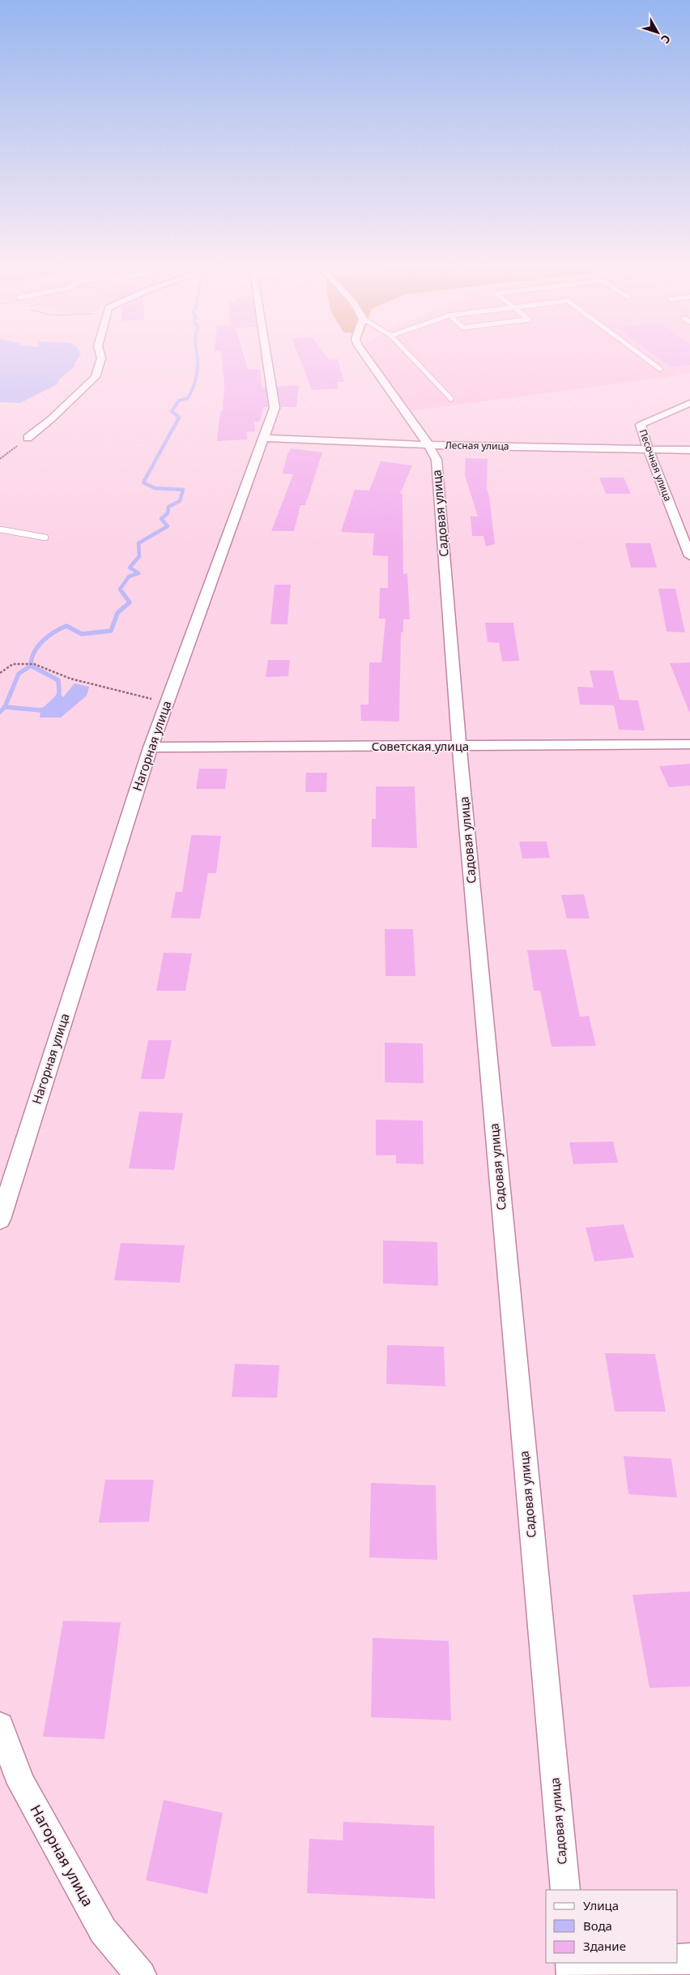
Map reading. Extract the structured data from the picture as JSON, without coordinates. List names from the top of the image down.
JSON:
{
  "streets": {
    "street": [
      "Лесная улица",
      "Песочная улица",
      "Садовая улица",
      "Нагорная улица",
      "Советская улица"
    ]
  },
  "crossings": [
    ["Лесная улица", "Песочная улица"],
    ["Лесная улица", "Садовая улица"],
    ["Лесная улица", "Нагорная улица"],
    ["Садовая улица", "Советская улица"],
    ["Нагорная улица", "Советская улица"]
  ],
  "legend": ["Улица", "Вода", "Здание"],
  "north": "bottom right"
}
